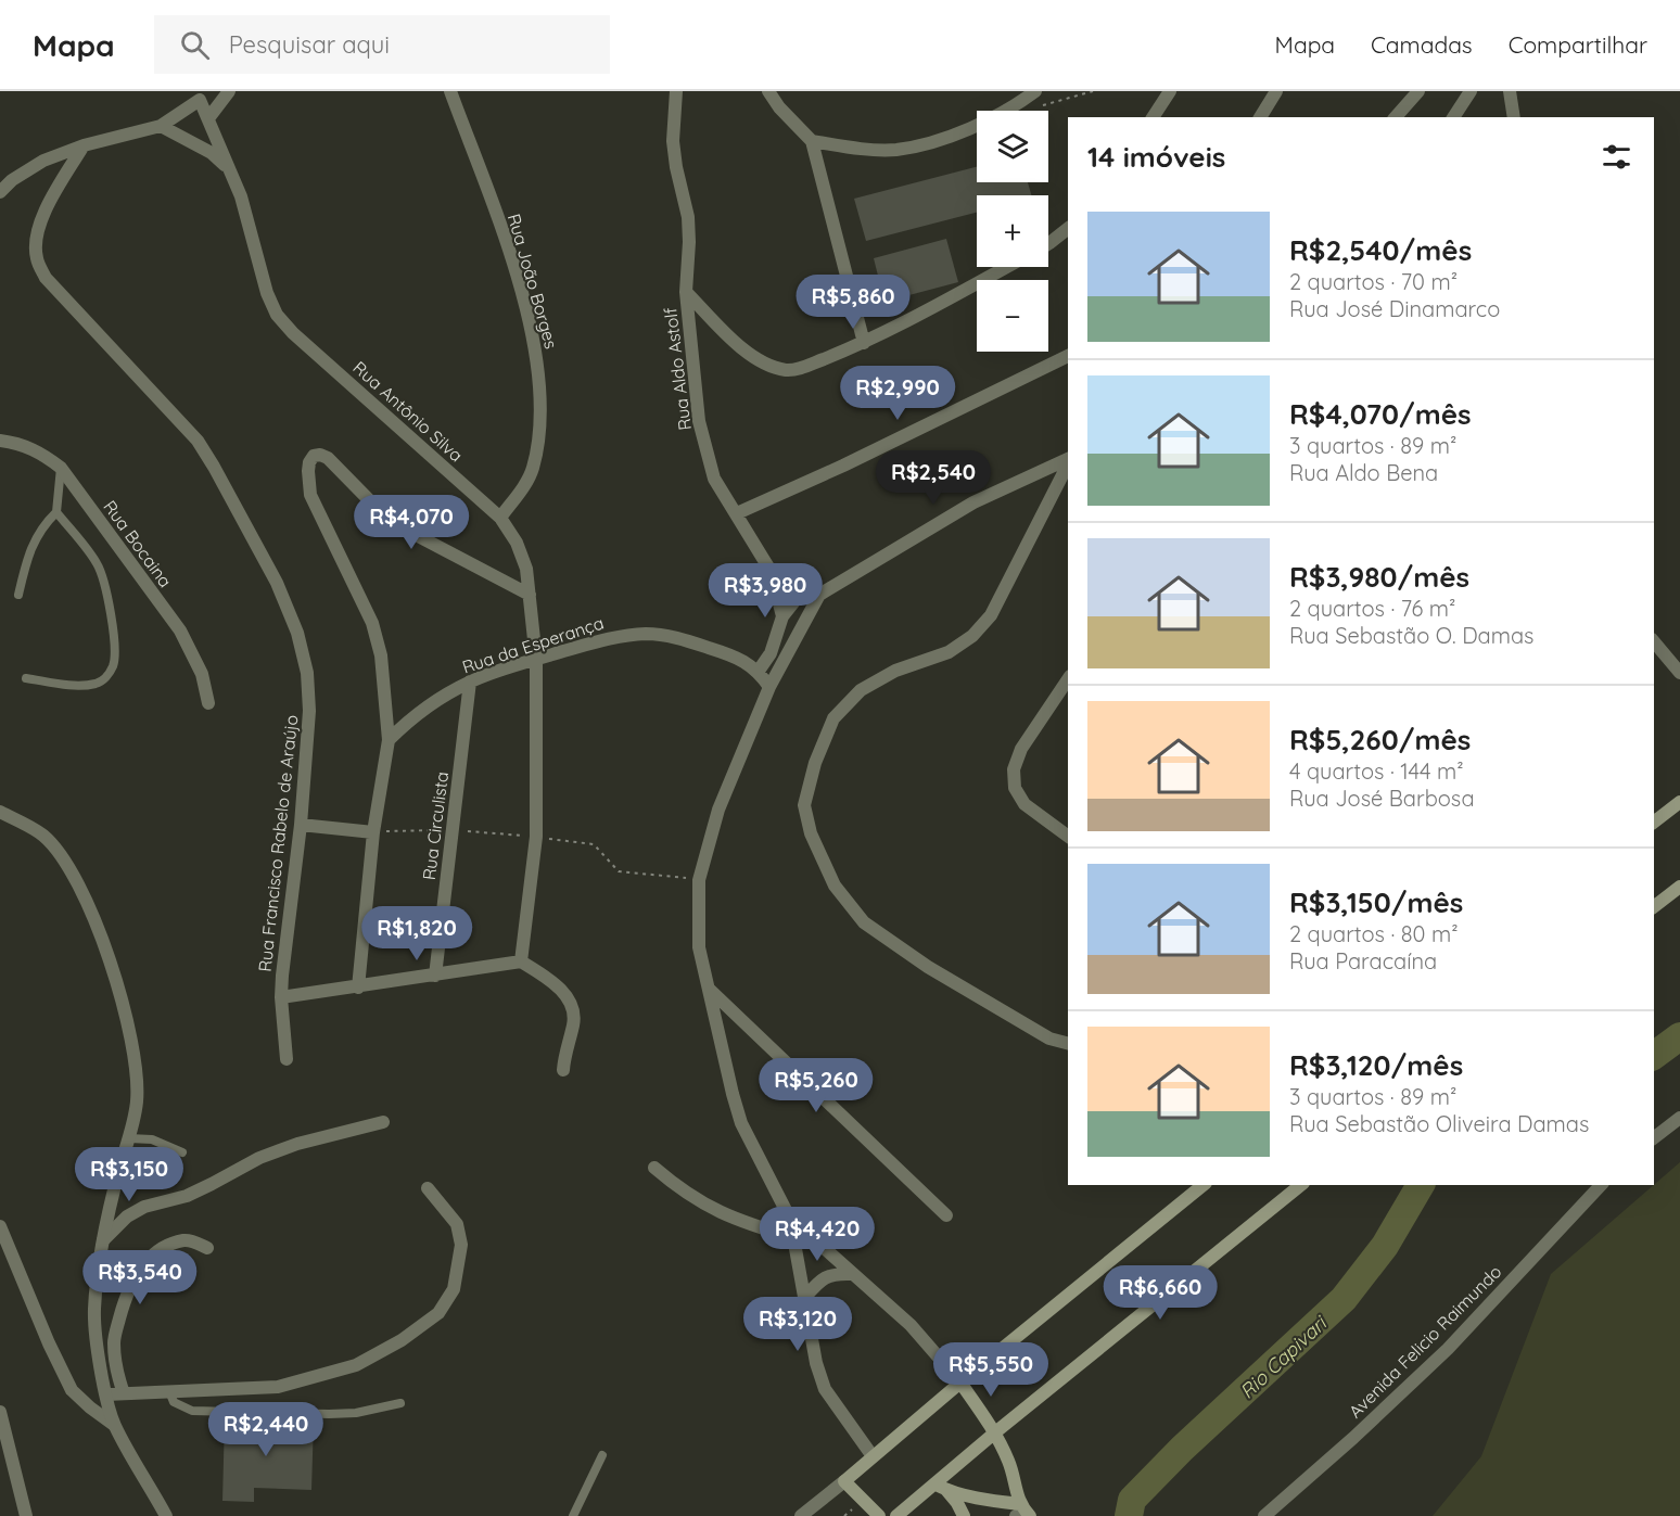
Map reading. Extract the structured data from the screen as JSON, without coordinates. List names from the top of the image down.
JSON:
{
  "streets": {
    "street": [
      "Rua João Borges",
      "Rua Aldo Astolf",
      "Rua Antônio Silva",
      "Rua Bocaina",
      "Rua da Esperança",
      "Rua Circulista",
      "Rua Francisco Rabelo de Araújo",
      "Avenida Felicio Raimundo"
    ]
  },
  "crossings": [
    ["Rua João Borges", "Rua Antônio Silva"],
    ["Rua Antônio Silva", "Rua da Esperança"],
    ["Rua da Esperança", "Rua Circulista"]
  ],
  "water": ["Rio Capivari"],
  "page": {
    "header": "Mapa",
    "search": "Pesquisar aqui",
    "nav": ["Mapa", "Camadas", "Compartilhar"],
    "map_buttons": ["+", "−"],
    "heading": "14 imóveis",
    "list": [
      {
        "name": "R$2,540/mês",
        "note": "2 quartos · 70 m² · Rua José Dinamarco"
      },
      {
        "name": "R$4,070/mês",
        "note": "3 quartos · 89 m² · Rua Aldo Bena"
      },
      {
        "name": "R$3,980/mês",
        "note": "2 quartos · 76 m² · Rua Sebastão O. Damas"
      },
      {
        "name": "R$5,260/mês",
        "note": "4 quartos · 144 m² · Rua José Barbosa"
      },
      {
        "name": "R$3,150/mês",
        "note": "2 quartos · 80 m² · Rua Paracaína"
      },
      {
        "name": "R$3,120/mês",
        "note": "3 quartos · 89 m² · Rua Sebastão Oliveira Damas"
      }
    ],
    "price": [
      "R$5,860",
      "R$2,990",
      "R$2,540",
      "R$4,070",
      "R$3,980",
      "R$1,820",
      "R$5,260",
      "R$3,150",
      "R$4,420",
      "R$3,540",
      "R$6,660",
      "R$3,120",
      "R$5,550",
      "R$2,440"
    ]
  }
}
